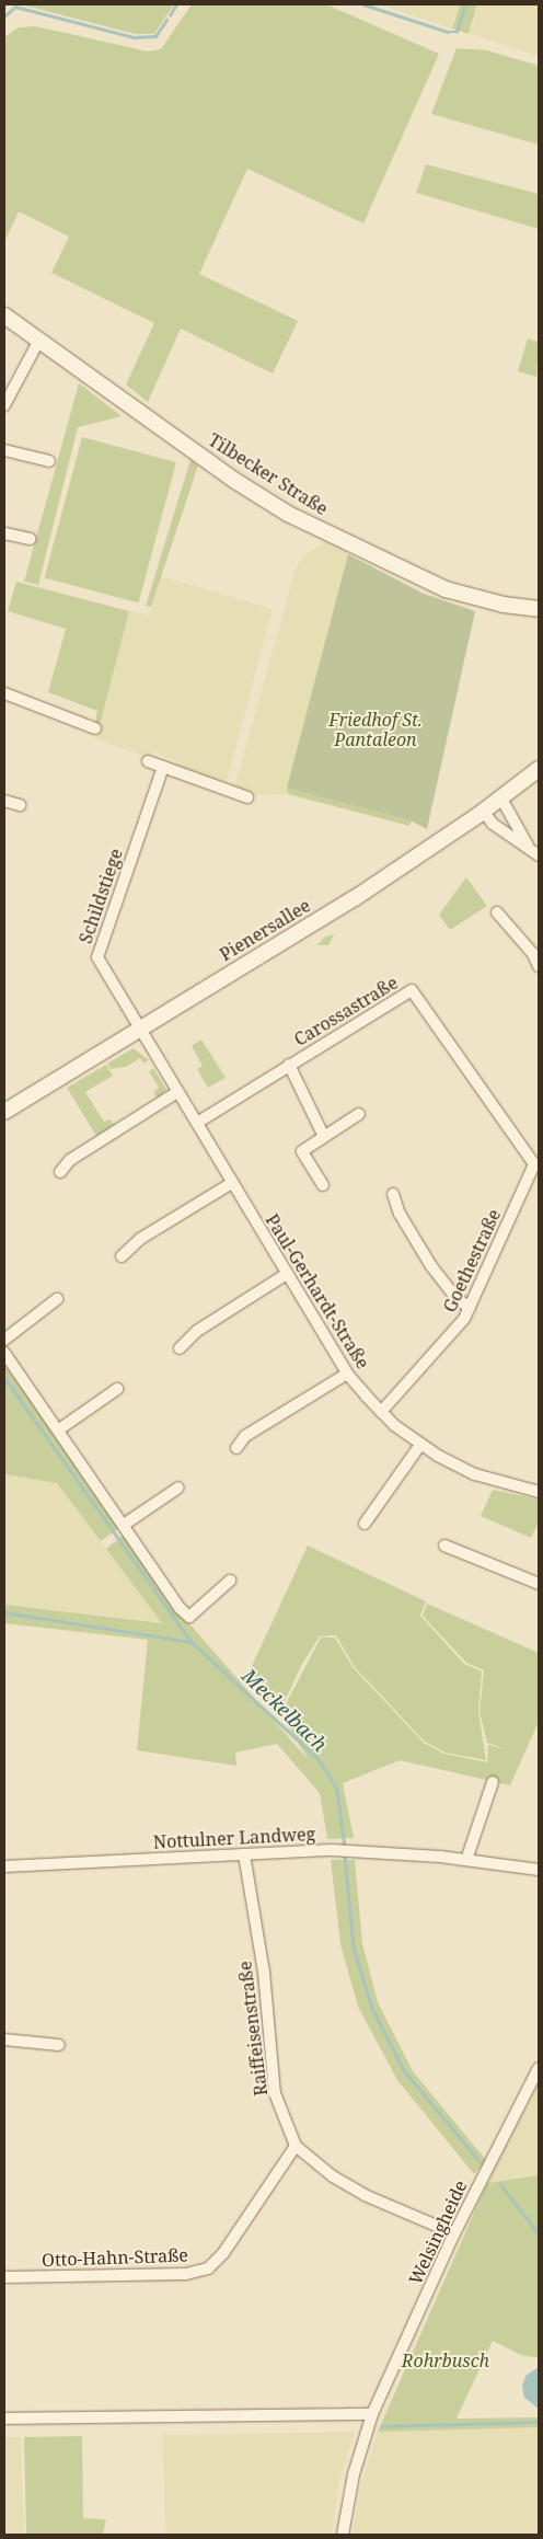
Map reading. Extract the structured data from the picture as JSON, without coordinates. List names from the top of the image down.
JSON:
{
  "streets": {
    "main road": ["Tilbecker Straße", "Pienersallee"],
    "street": [
      "Schildstiege",
      "Carossastraße",
      "Goethestraße",
      "Paul-Gerhardt-Straße",
      "Nottulner Landweg",
      "Raiffeisenstraße",
      "Welsingheide",
      "Otto-Hahn-Straße"
    ]
  },
  "crossings": [
    ["Schildstiege", "Pienersallee"],
    ["Schildstiege", "Paul-Gerhardt-Straße"],
    ["Pienersallee", "Paul-Gerhardt-Straße"],
    ["Carossastraße", "Goethestraße"],
    ["Carossastraße", "Paul-Gerhardt-Straße"],
    ["Goethestraße", "Paul-Gerhardt-Straße"],
    ["Nottulner Landweg", "Raiffeisenstraße"],
    ["Raiffeisenstraße", "Welsingheide"],
    ["Raiffeisenstraße", "Otto-Hahn-Straße"]
  ],
  "water": ["Meckelbach"],
  "parks": ["Friedhof St. Pantaleon", "Rohrbusch"]
}
